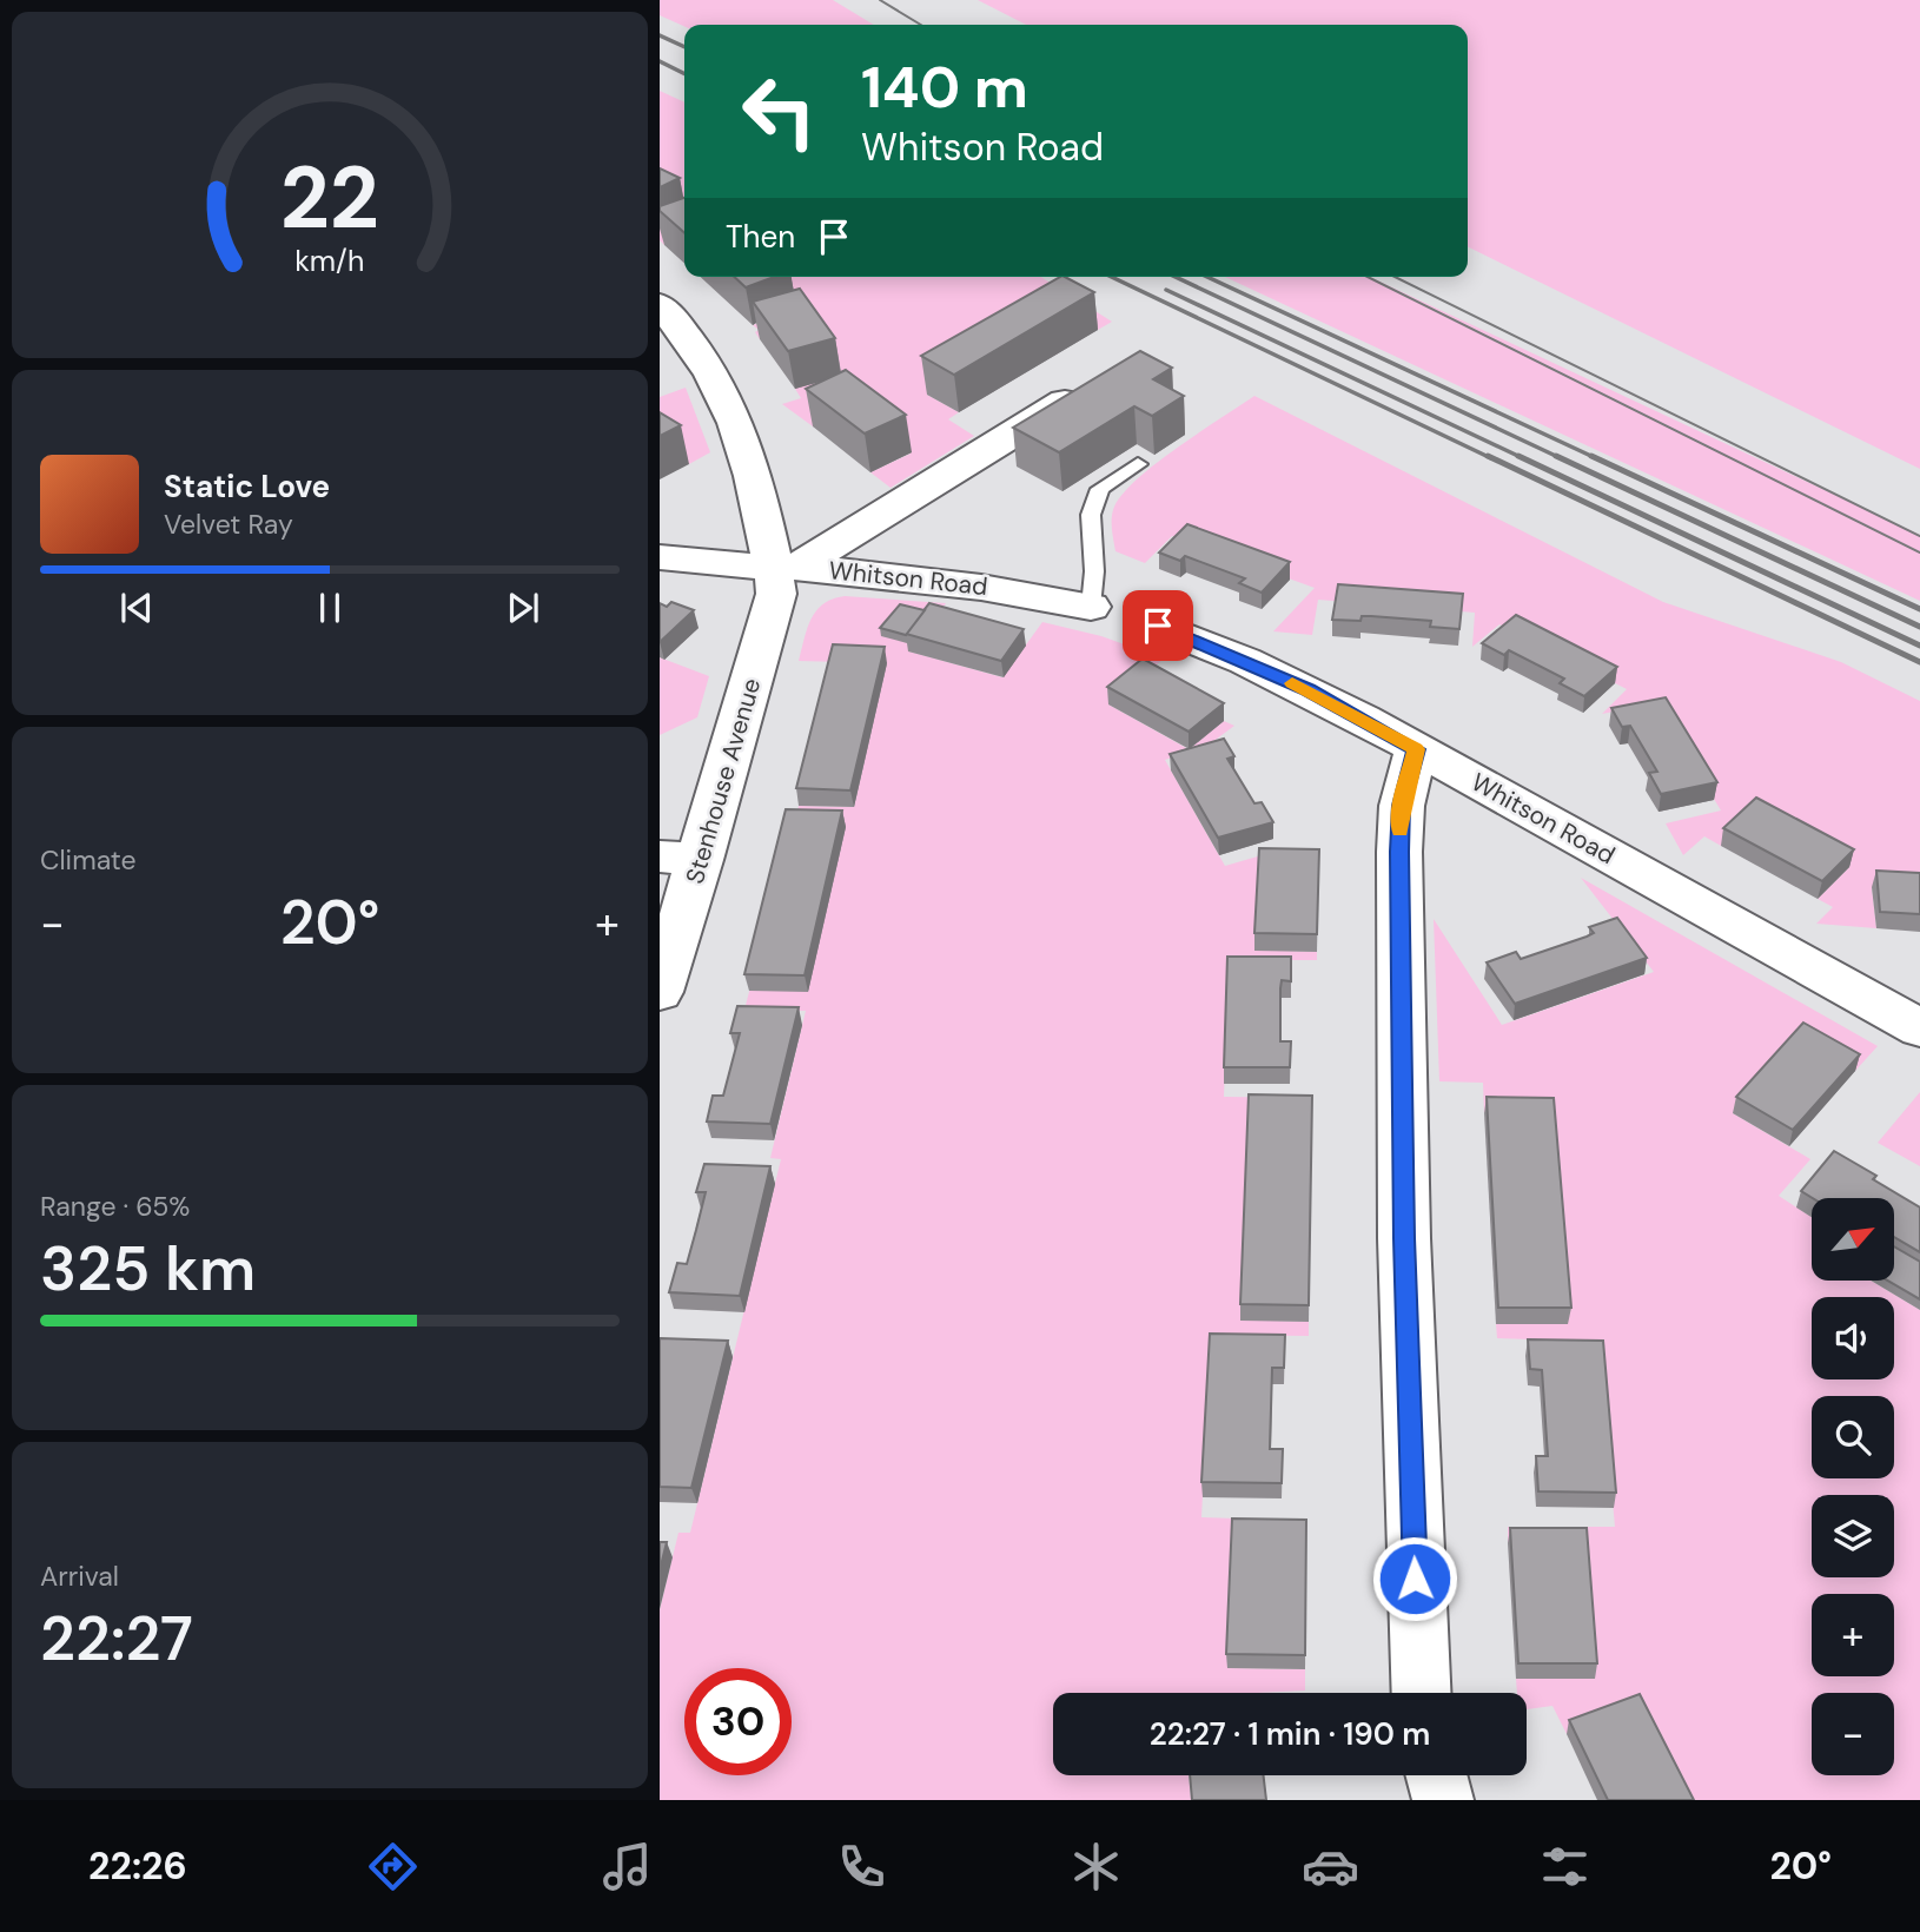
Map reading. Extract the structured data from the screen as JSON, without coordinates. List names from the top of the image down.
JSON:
{
  "streets": {
    "street": ["Whitson Road", "Stenhouse Avenue"]
  },
  "crossings": [
    ["Whitson Road", "Stenhouse Avenue"]
  ],
  "north": "top right",
  "page": {
    "turn": ["140 m", "Whitson Road"],
    "then": "Then",
    "song": ["Static Love", "Velvet Ray"],
    "tile": [
      "Climate",
      ["Range · 65%", "325 km"],
      ["Arrival", "22:27"]
    ],
    "heat": ["−", "20°", "+"],
    "map_buttons": ["+", "−"],
    "limit": "30",
    "trip": "22:27 · 1 min · 190 m",
    "tabs": ["22:26", "20°"],
    "gauge": ["22", "km/h"]
  }
}
